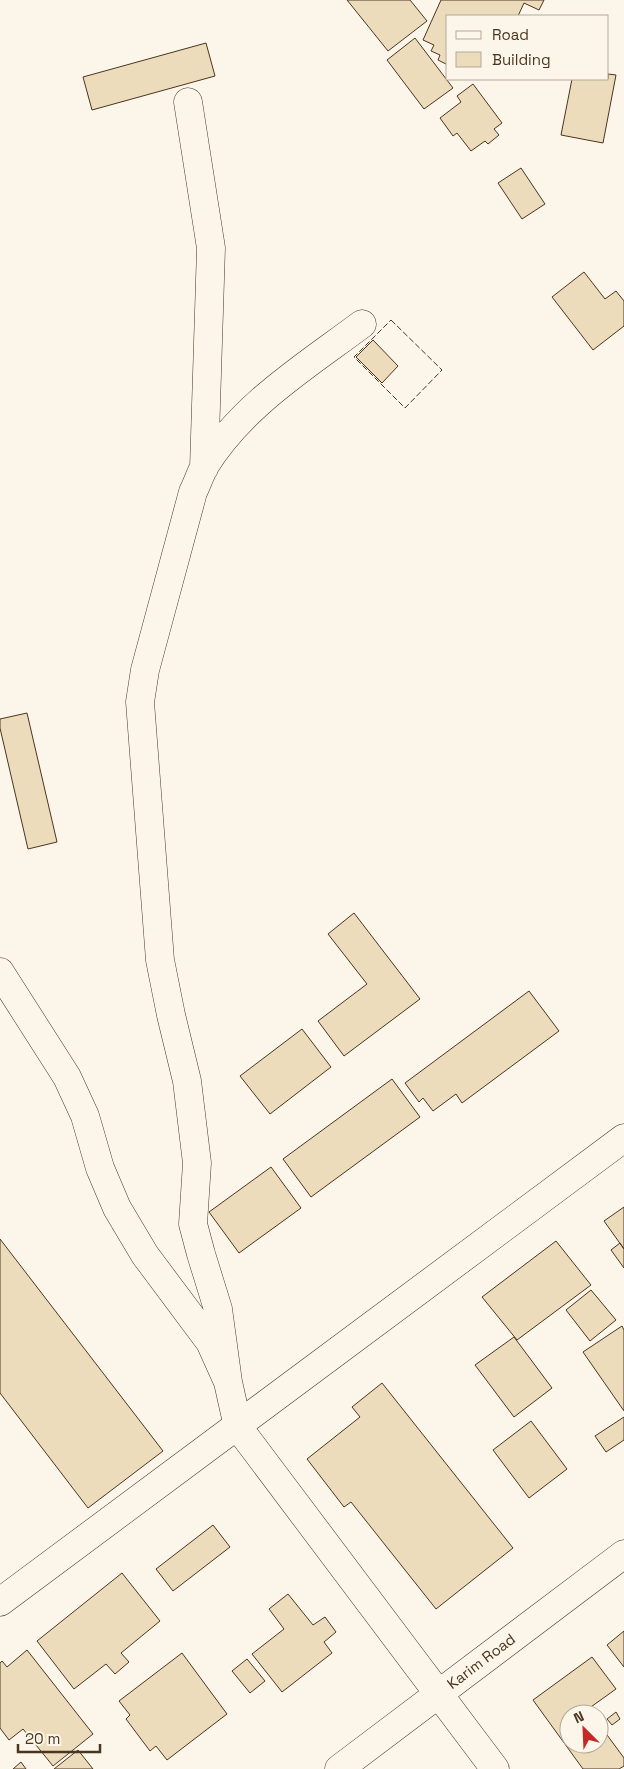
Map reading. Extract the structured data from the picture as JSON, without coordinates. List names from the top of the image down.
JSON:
{
  "streets": {
    "street": ["Karim Road"]
  },
  "legend": ["Road", "Building"],
  "scale_bar": "20 m",
  "north": "top left"
}
